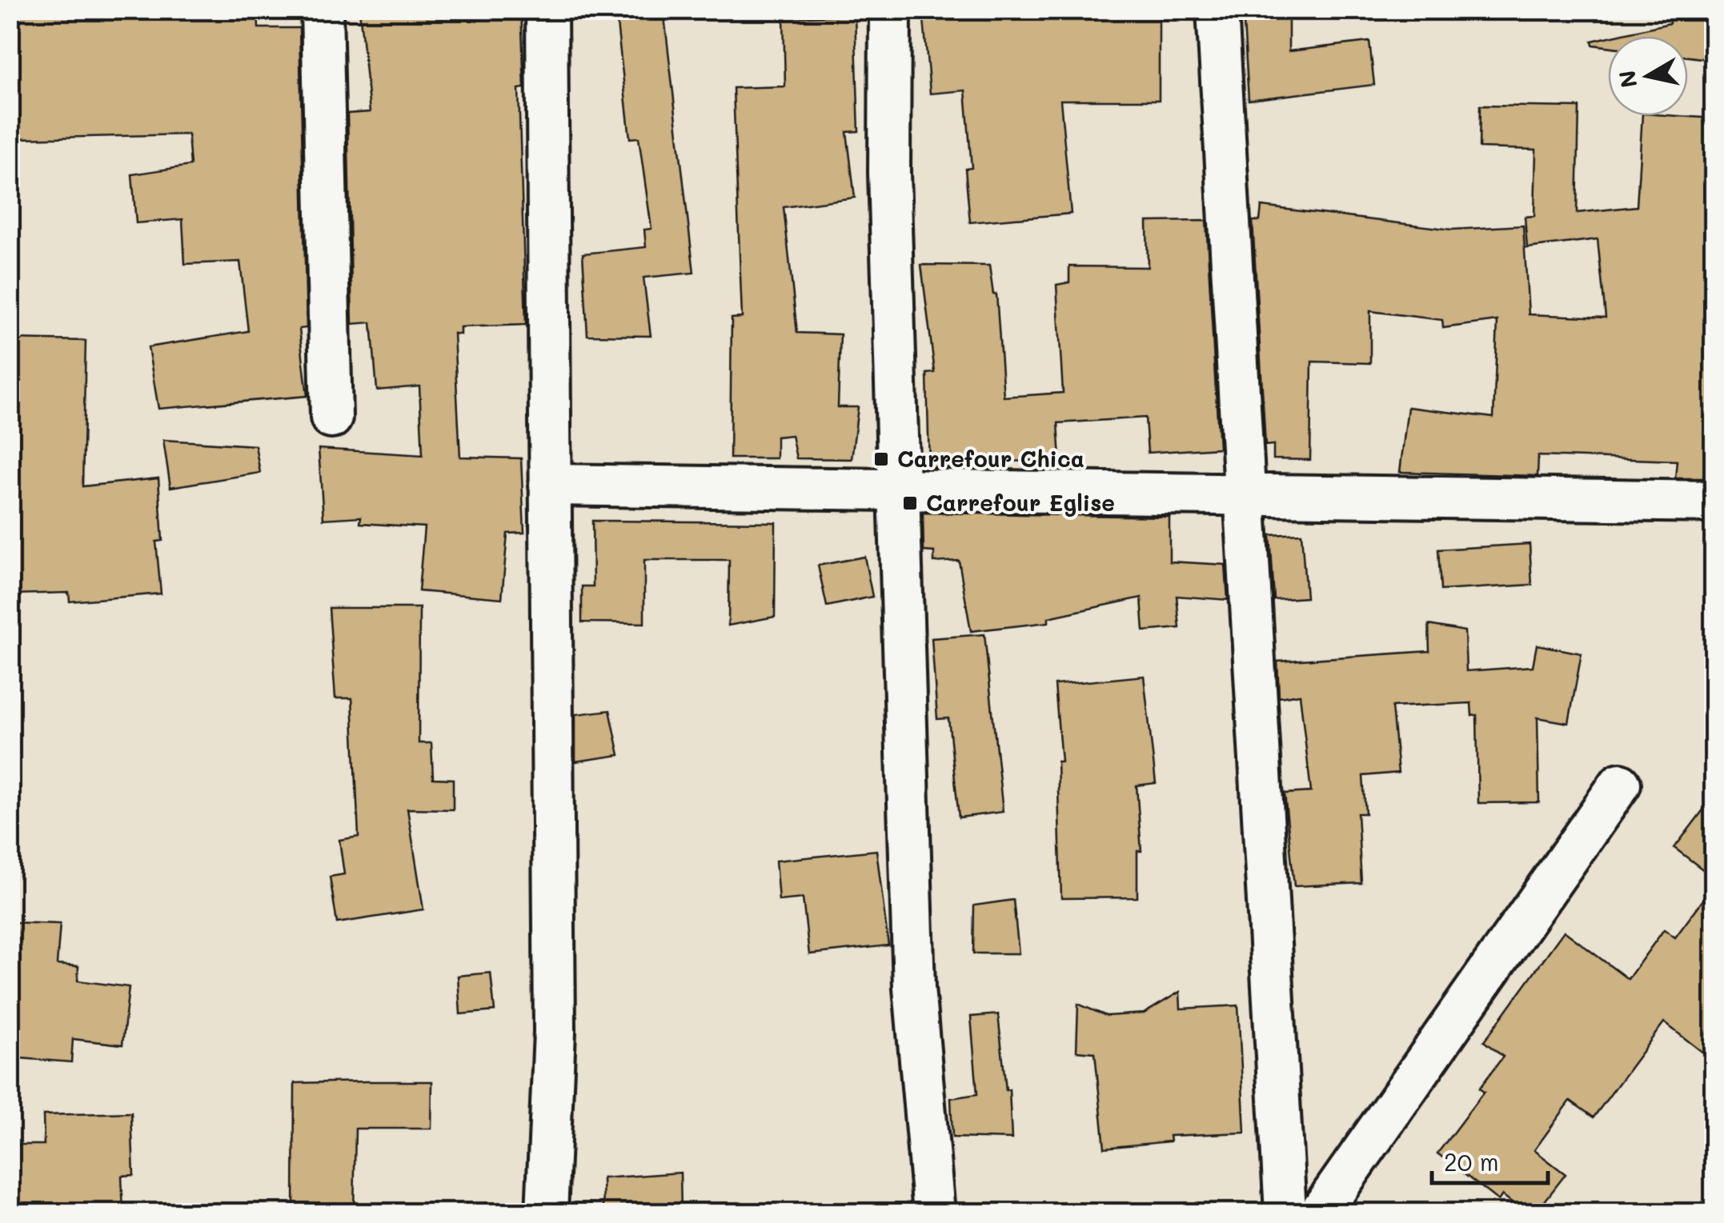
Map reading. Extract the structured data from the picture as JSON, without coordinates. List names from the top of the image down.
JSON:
{
  "places": {
    "transit": ["Carrefour Chica", "Carrefour Eglise"]
  },
  "scale_bar": "20 m",
  "north": "left"
}
